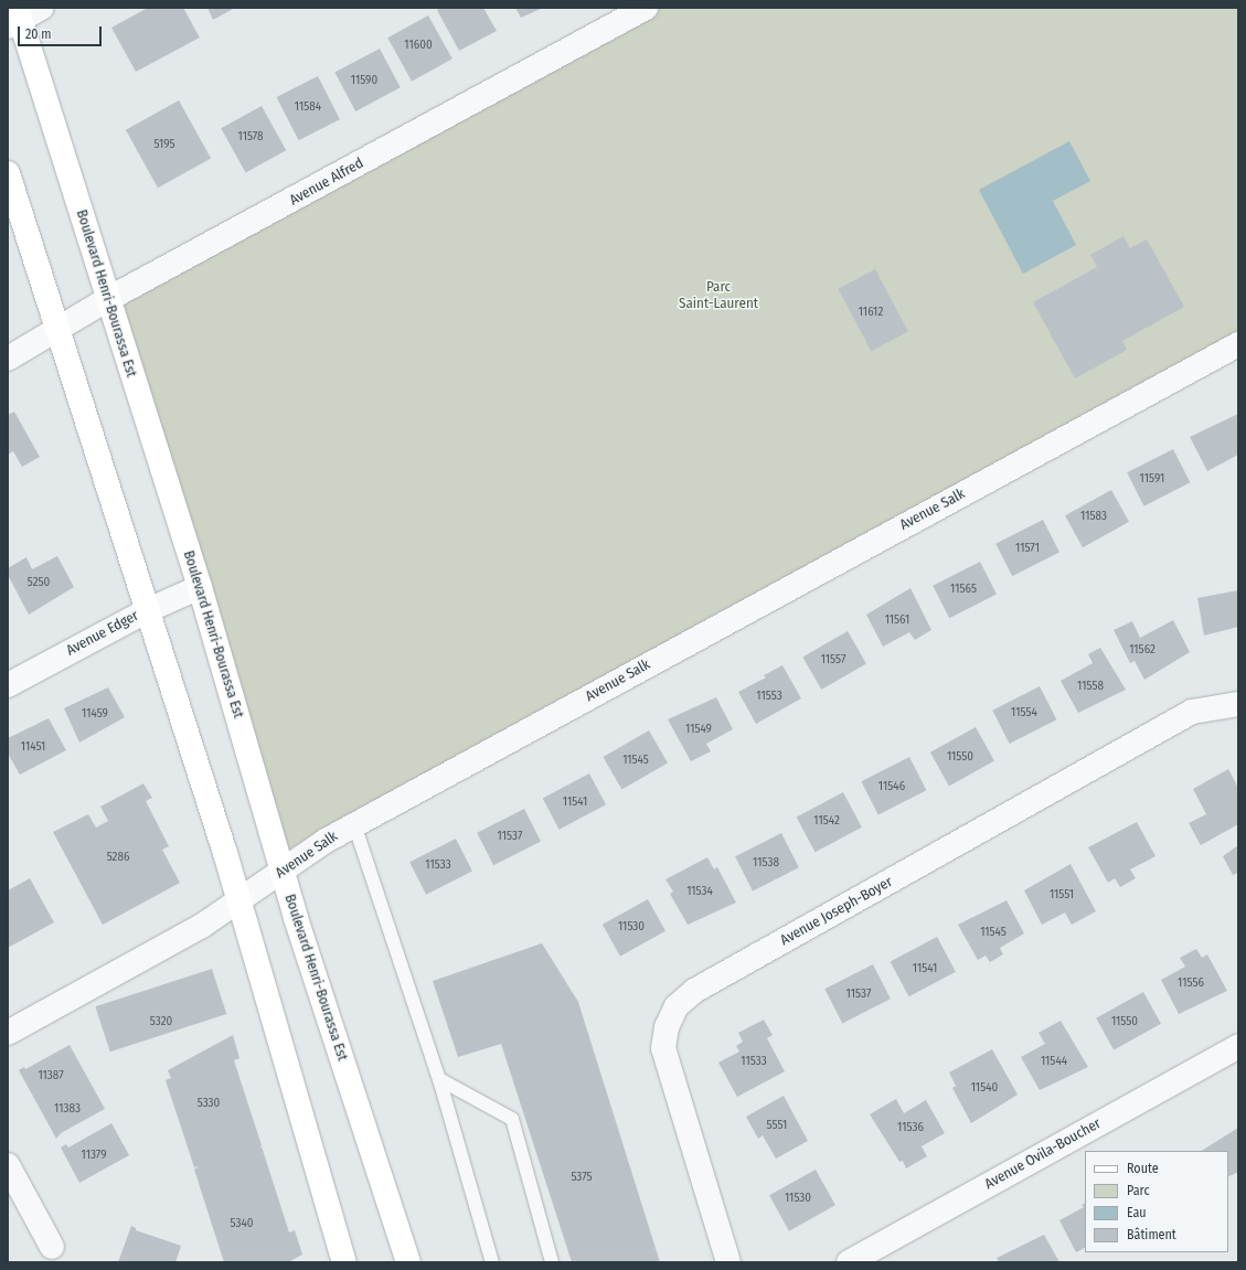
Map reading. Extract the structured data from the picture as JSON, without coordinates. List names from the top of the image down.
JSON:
{
  "streets": {
    "main road": ["Boulevard Henri-Bourassa Est"],
    "street": [
      "Avenue Alfred",
      "Avenue Salk",
      "Avenue Edger",
      "Avenue Joseph-Boyer",
      "Avenue Ovila-Boucher"
    ]
  },
  "crossings": [
    ["Avenue Alfred", "Boulevard Henri-Bourassa Est"],
    ["Boulevard Henri-Bourassa Est", "Avenue Salk"],
    ["Boulevard Henri-Bourassa Est", "Avenue Edger"]
  ],
  "parks": ["Parc Saint-Laurent"],
  "house_numbers": [
    "11600",
    "11590",
    "11584",
    "11578",
    "5195",
    "11612",
    "11591",
    "11583",
    "11571",
    "5250",
    "11565",
    "11561",
    "11562",
    "11557",
    "11558",
    "11553",
    "11554",
    "11459",
    "11549",
    "11451",
    "11550",
    "11545",
    "11546",
    "11541",
    "11542",
    "11537",
    "5286",
    "11538",
    "11533",
    "11534",
    "11551",
    "11530",
    "11545",
    "11541",
    "11556",
    "11537",
    "5320",
    "11550",
    "11533",
    "11544",
    "11387",
    "11540",
    "5330",
    "11383",
    "5551",
    "11536",
    "11379",
    "5375",
    "11530",
    "5340"
  ],
  "legend": [
    "Route",
    "Parc",
    "Eau",
    "Bâtiment"
  ],
  "scale_bar": "20 m"
}
